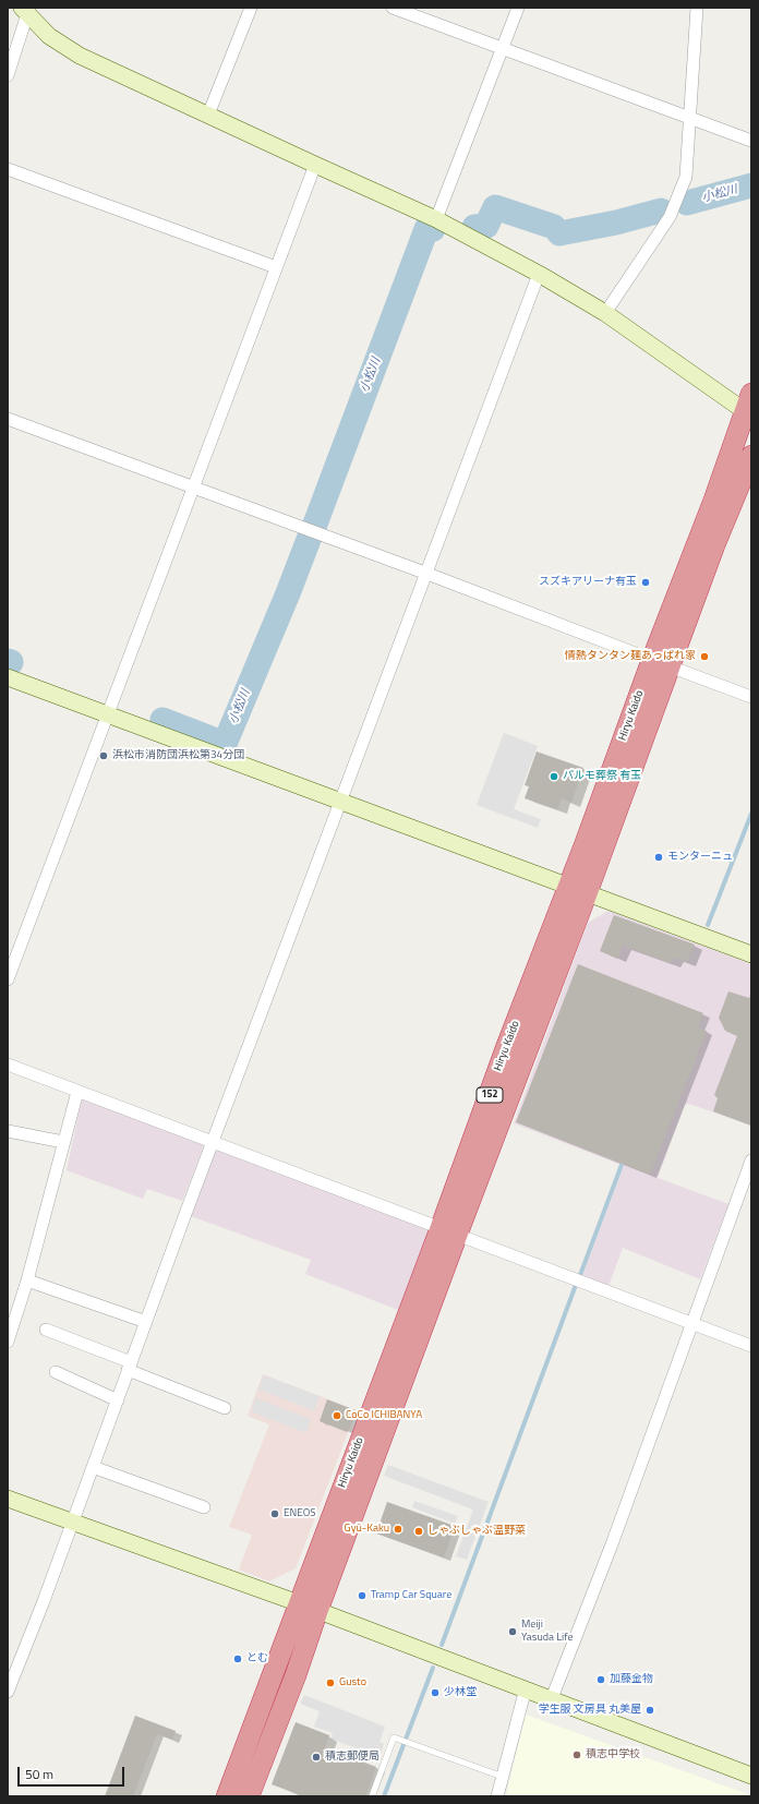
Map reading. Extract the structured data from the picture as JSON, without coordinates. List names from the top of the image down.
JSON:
{
  "streets": {
    "highway": ["Hiryu Kaido", "152"]
  },
  "water": ["小松川"],
  "places": [
    "スズキアリーナ有玉",
    "情熱タンタン麺あっぱれ家",
    "浜松市消防団浜松第34分団",
    "パルモ葬祭 有玉",
    "モンターニュ",
    "CoCo ICHIBANYA",
    "ENEOS",
    "Gyū-Kaku",
    "しゃぶしゃぶ温野菜",
    "Tramp Car Square",
    "Meiji Yasuda Life",
    "とむ",
    "加藤金物",
    "Gusto",
    "少林堂",
    "学生服 文房具 丸美屋",
    "積志中学校",
    "積志郵便局"
  ],
  "scale_bar": "50 m"
}
